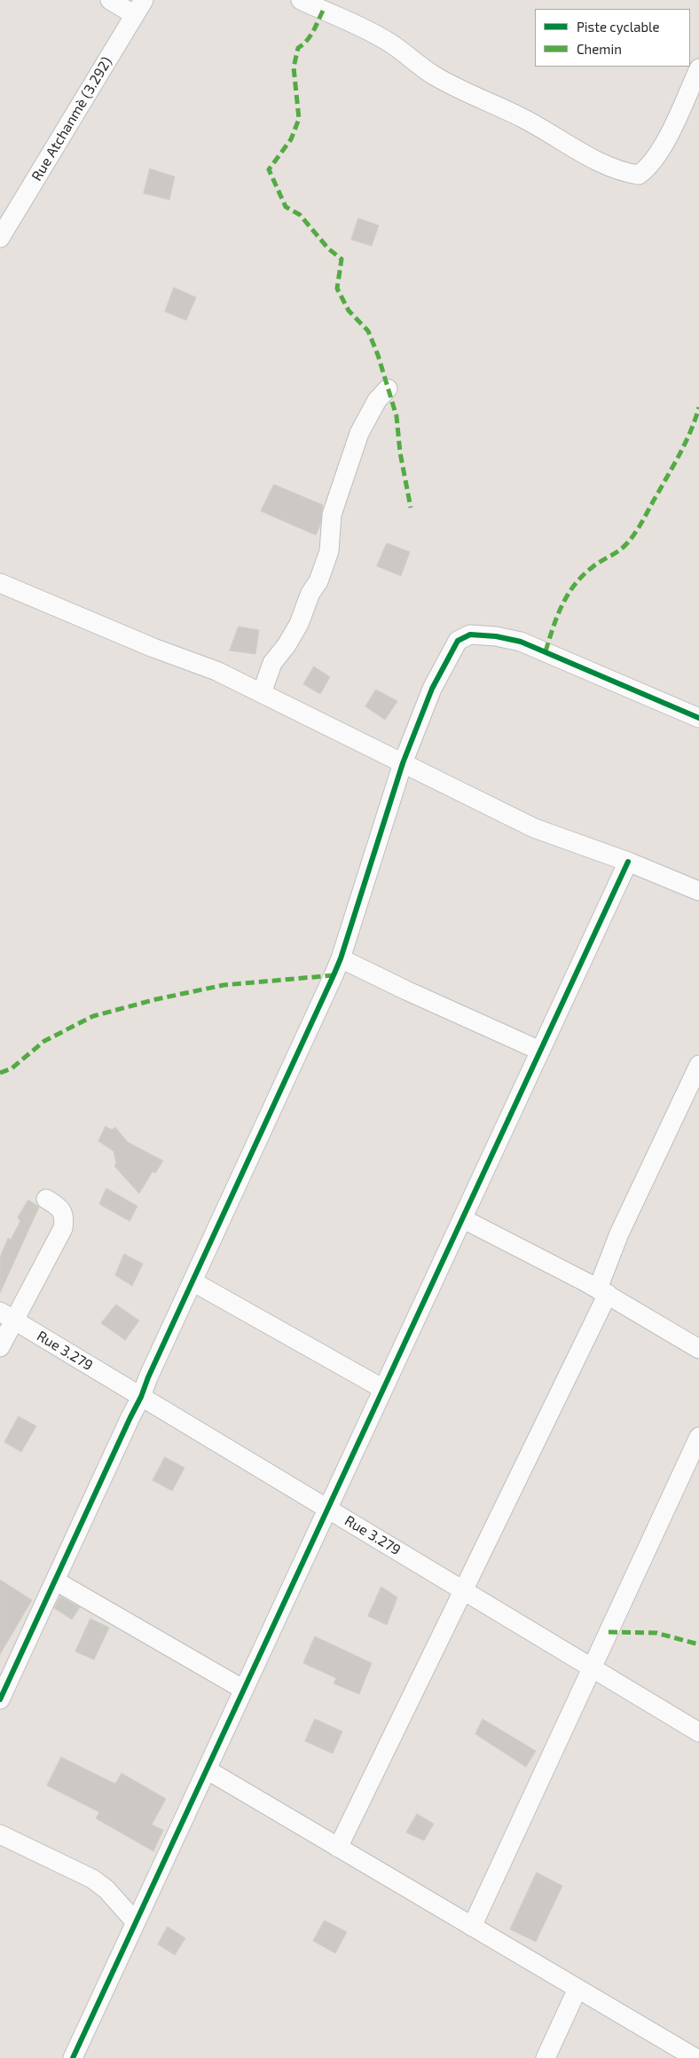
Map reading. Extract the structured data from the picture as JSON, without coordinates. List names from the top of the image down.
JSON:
{
  "streets": {
    "street": ["Rue Atchanmè (3.292)", "Rue 3.279"]
  },
  "legend": ["Piste cyclable", "Chemin"]
}
